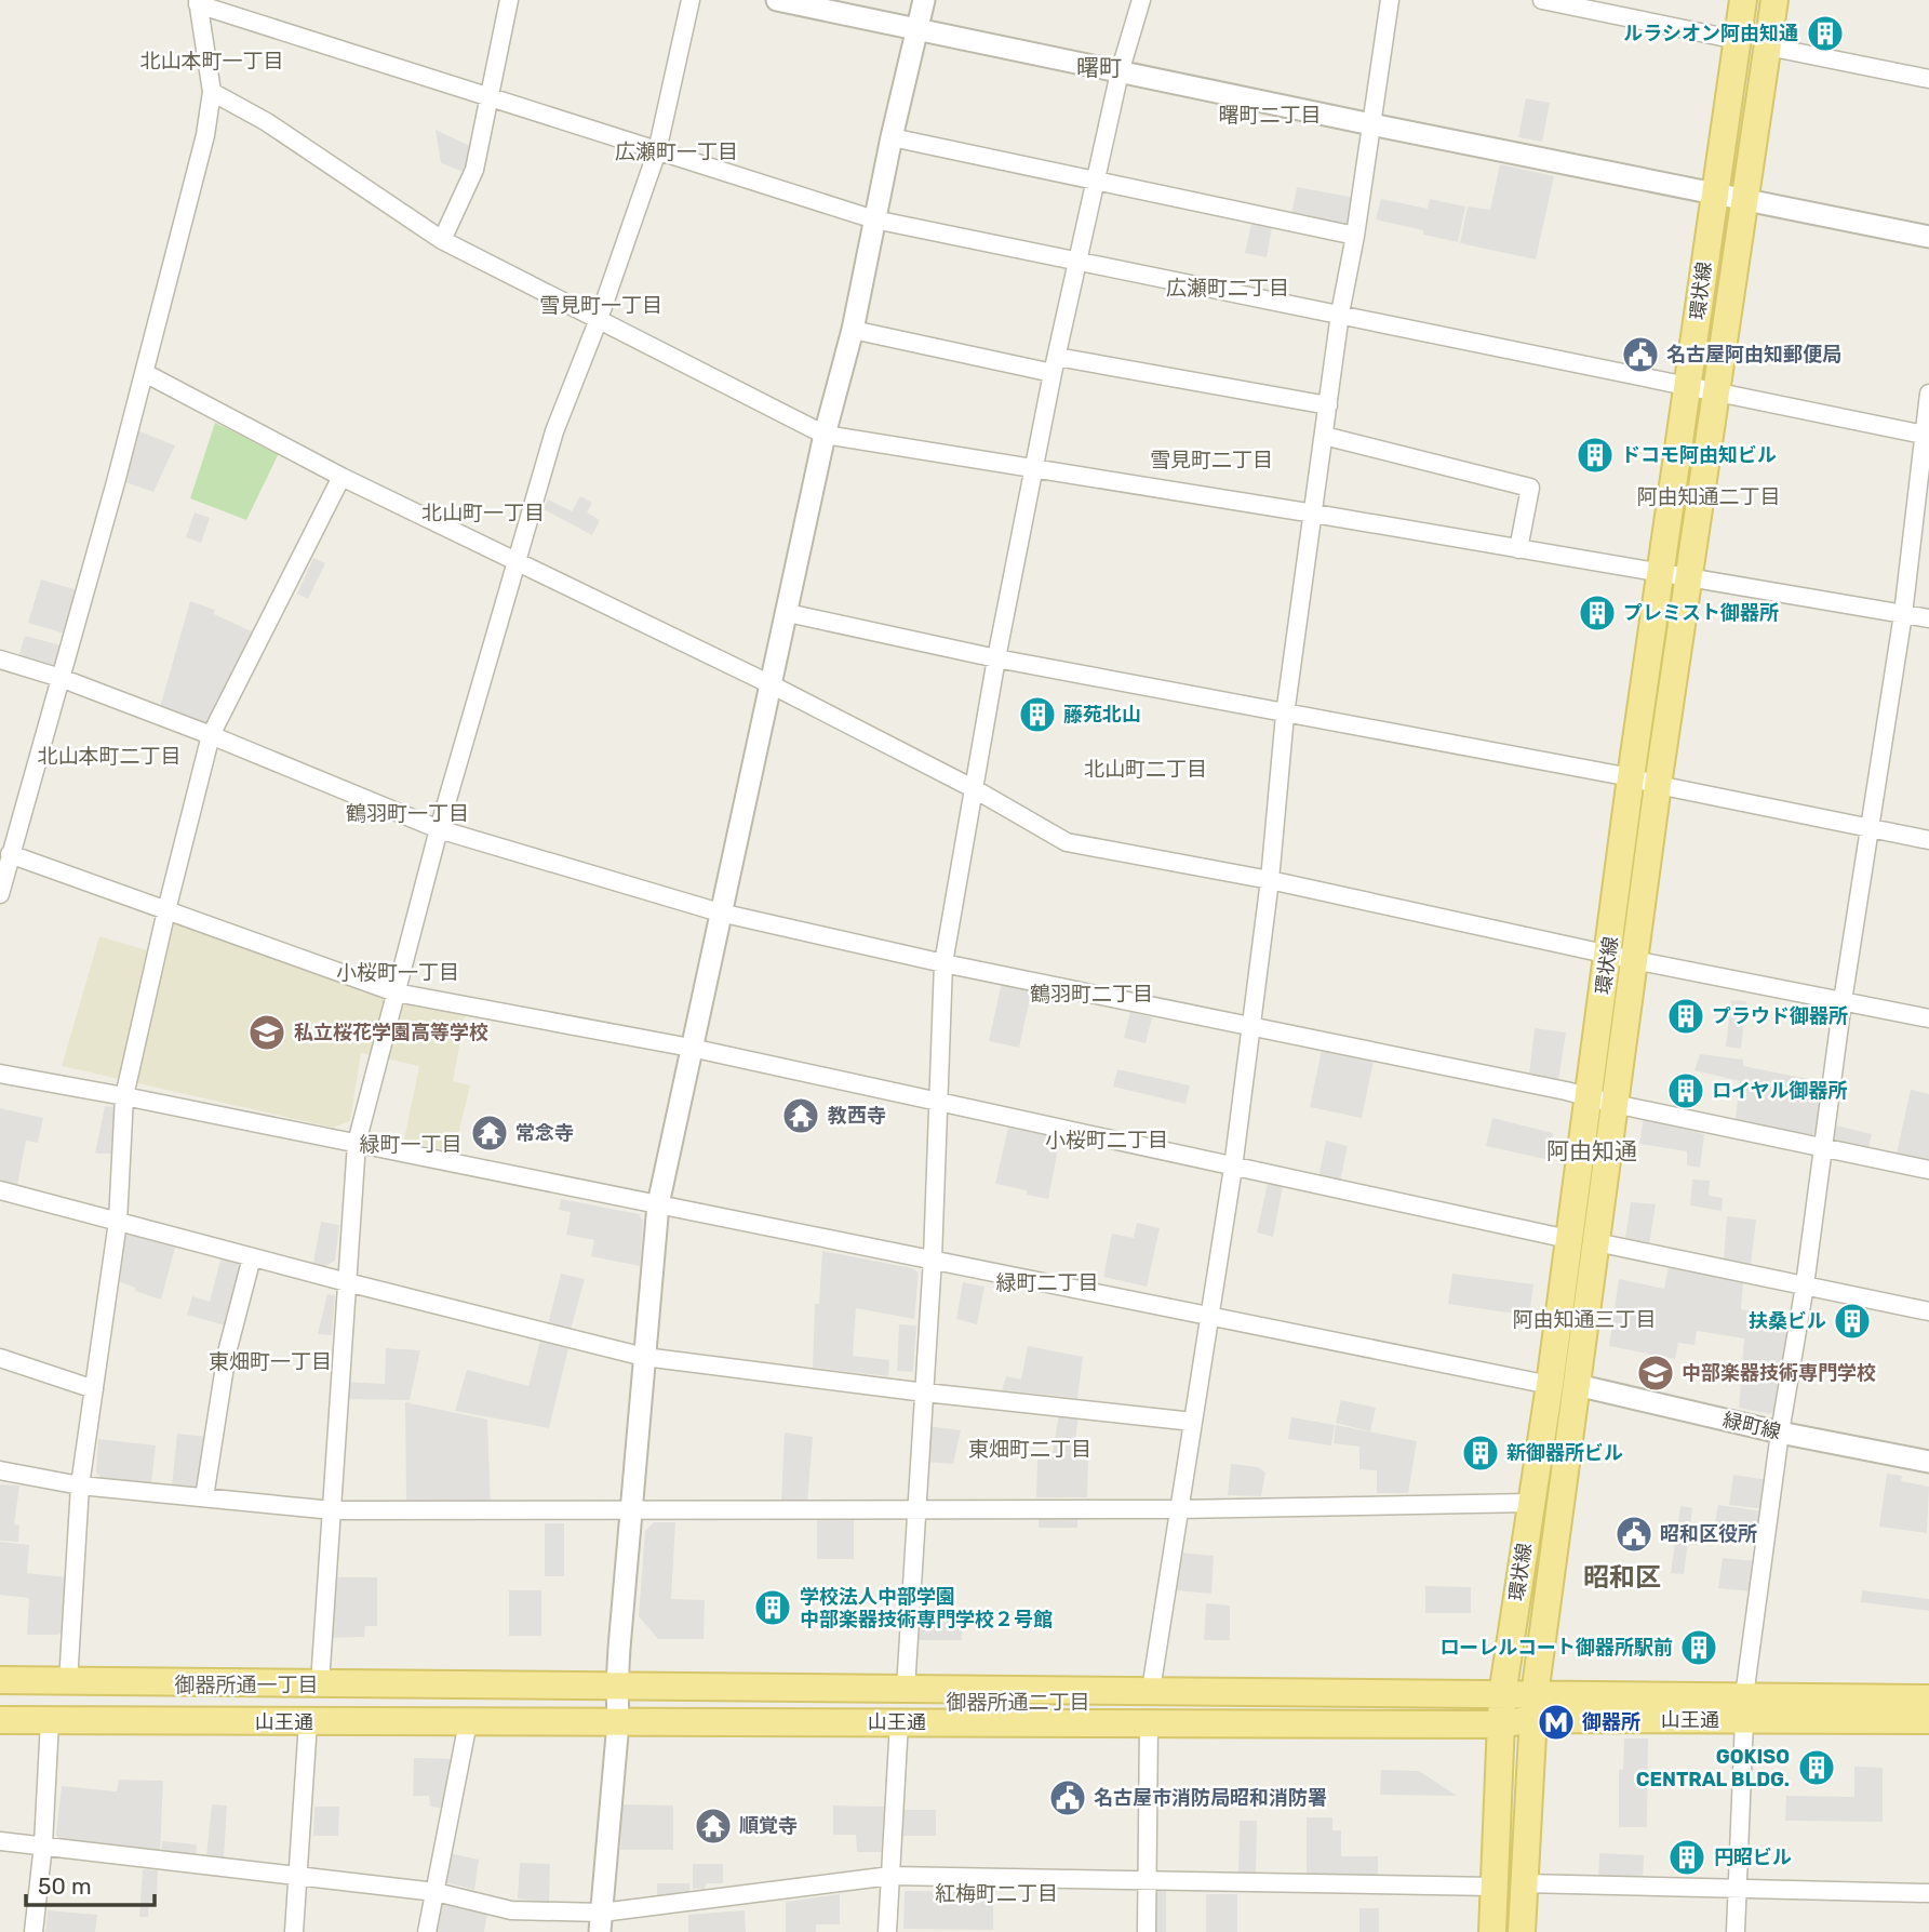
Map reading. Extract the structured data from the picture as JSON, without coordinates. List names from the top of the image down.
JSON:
{
  "streets": {
    "main road": ["環状線", "山王通"],
    "street": ["緑町線"]
  },
  "crossings": [
    ["環状線", "緑町線"],
    ["環状線", "山王通"]
  ],
  "districts": [
    "北山本町一丁目",
    "曙町",
    "曙町二丁目",
    "広瀬町一丁目",
    "広瀬町二丁目",
    "雪見町一丁目",
    "雪見町二丁目",
    "阿由知通二丁目",
    "北山町一丁目",
    "北山本町二丁目",
    "北山町二丁目",
    "鶴羽町一丁目",
    "小桜町一丁目",
    "鶴羽町二丁目",
    "小桜町二丁目",
    "緑町一丁目",
    "阿由知通",
    "緑町二丁目",
    "阿由知通三丁目",
    "東畑町一丁目",
    "東畑町二丁目",
    "昭和区",
    "御器所通一丁目",
    "御器所通二丁目",
    "紅梅町二丁目"
  ],
  "places": {
    "building": [
      "ルラシオン阿由知通",
      "ドコモ阿由知ビル",
      "プレミスト御器所",
      "藤苑北山",
      "プラウド御器所",
      "ロイヤル御器所",
      "扶桑ビル",
      "新御器所ビル",
      "学校法人中部学園 中部楽器技術専門学校２号館",
      "ローレルコート御器所駅前",
      "GOKISO CENTRAL BLDG.",
      "円昭ビル"
    ],
    "public building": ["名古屋阿由知郵便局", "昭和区役所", "名古屋市消防局昭和消防署"],
    "school or university": ["私立桜花学園高等学校", "中部楽器技術専門学校"],
    "temple": ["教西寺", "常念寺", "順覚寺"],
    "metro station": ["御器所"]
  },
  "scale_bar": "50 m"
}
